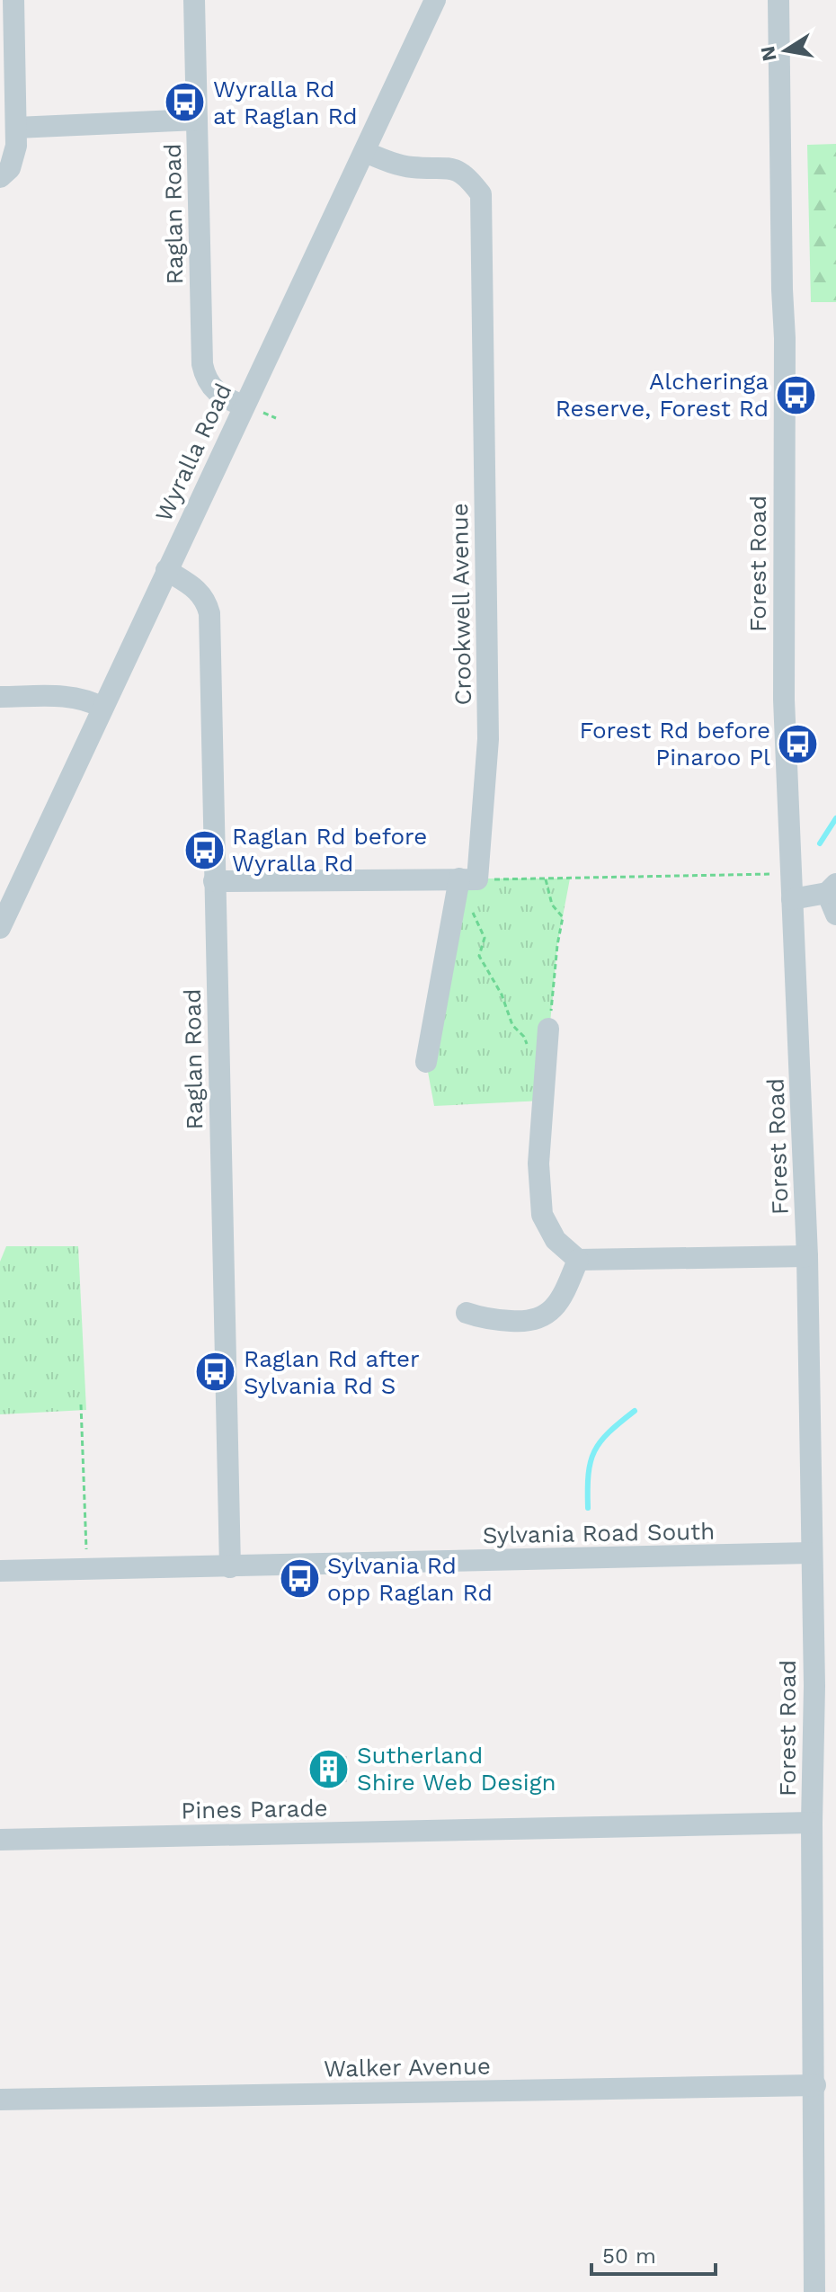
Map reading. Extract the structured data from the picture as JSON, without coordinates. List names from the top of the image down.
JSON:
{
  "streets": {
    "street": [
      "Raglan Road",
      "Wyralla Road",
      "Forest Road",
      "Crookwell Avenue",
      "Sylvania Road South",
      "Pines Parade",
      "Walker Avenue"
    ]
  },
  "crossings": [
    ["Raglan Road", "Wyralla Road"],
    ["Raglan Road", "Sylvania Road South"],
    ["Wyralla Road", "Crookwell Avenue"],
    ["Forest Road", "Sylvania Road South"],
    ["Forest Road", "Pines Parade"],
    ["Forest Road", "Walker Avenue"]
  ],
  "places": {
    "bus stop": [
      "Wyralla Rd at Raglan Rd",
      "Alcheringa Reserve, Forest Rd",
      "Forest Rd before Pinaroo Pl",
      "Raglan Rd before Wyralla Rd",
      "Raglan Rd after Sylvania Rd S",
      "Sylvania Rd opp Raglan Rd"
    ],
    "building": ["Sutherland Shire Web Design"]
  },
  "scale_bar": "50 m",
  "north": "left"
}
